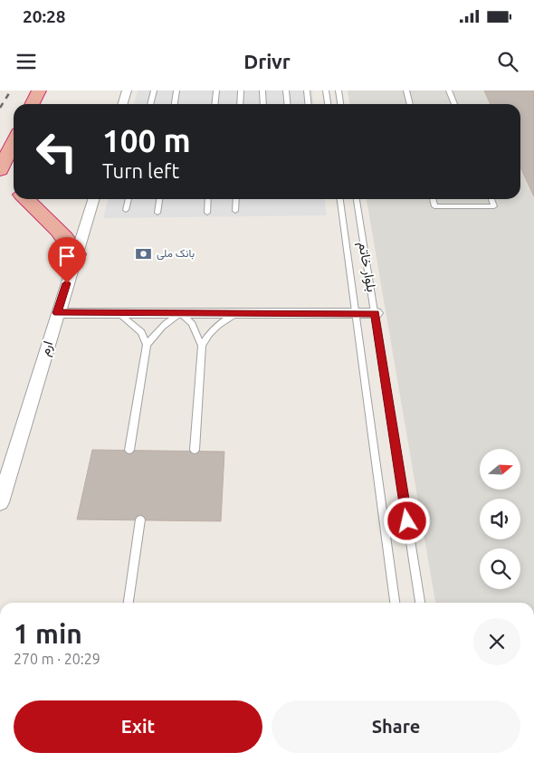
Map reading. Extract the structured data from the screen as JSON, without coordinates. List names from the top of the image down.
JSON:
{
  "streets": {
    "street": ["ارم"],
    "lane": ["بلوار خاتم"]
  },
  "places": {
    "bank": ["بانک ملی"]
  },
  "north": "right",
  "page": {
    "status": "20:28",
    "header": "Drivr",
    "turn": ["100 m", "Turn left"],
    "heading": ["1 min", "270 m · 20:29"],
    "buttons": ["Exit", "Share"]
  }
}
